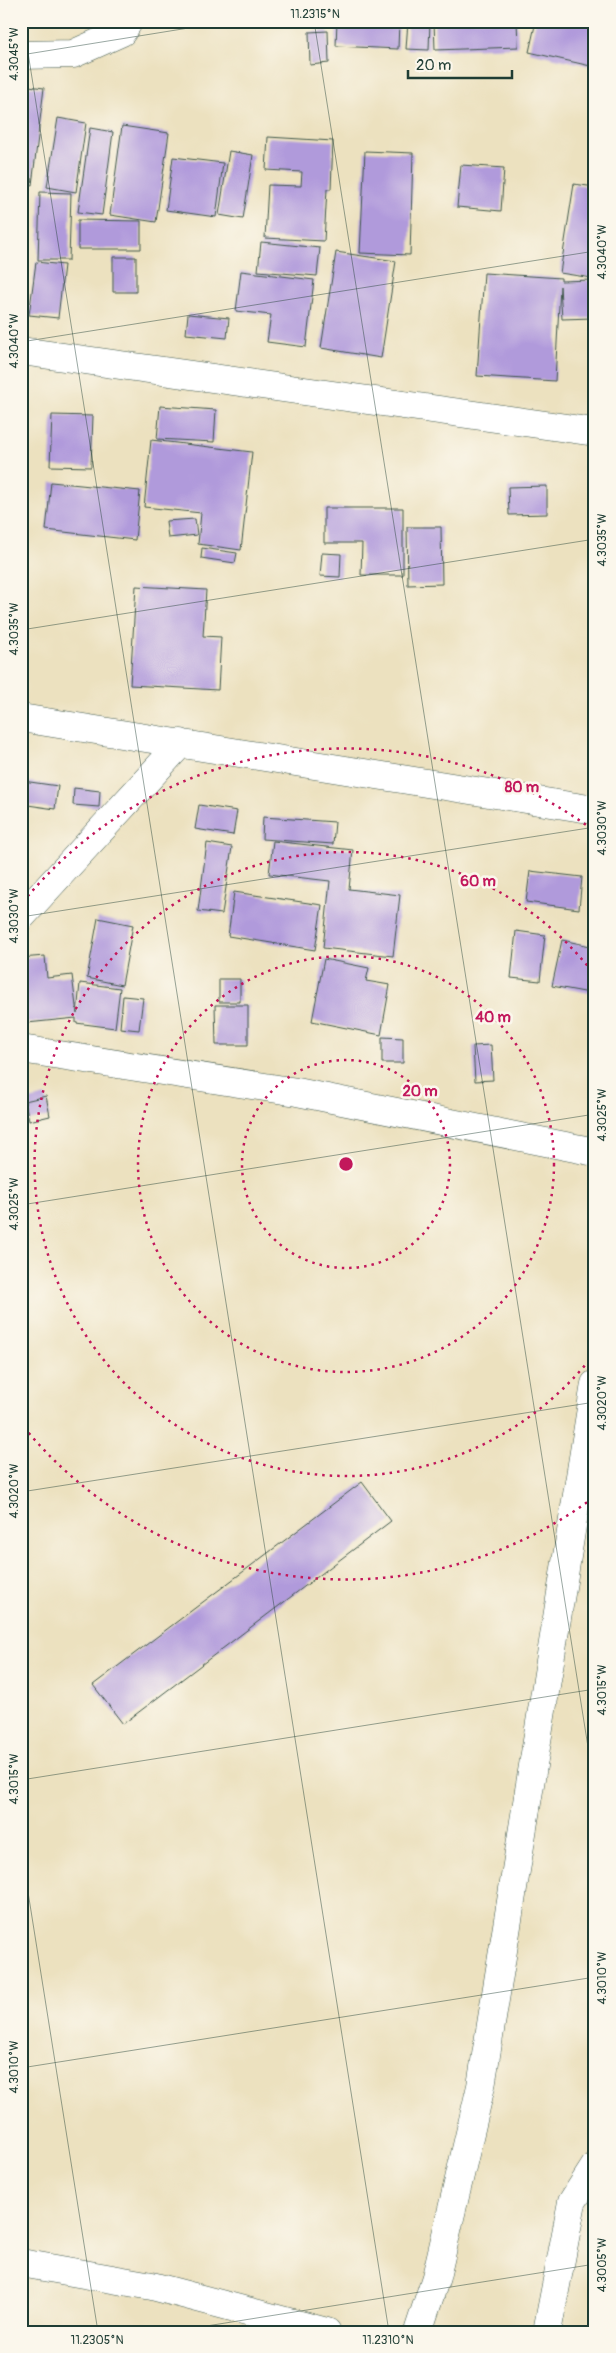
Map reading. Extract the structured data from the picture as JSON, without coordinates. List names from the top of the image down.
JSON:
{
  "scale_bar": "20 m",
  "coordinates": [
    "11.2315°N",
    "4.3045°W",
    "4.3040°W",
    "4.3035°W",
    "4.3030°W",
    "4.3025°W",
    "4.3020°W",
    "4.3015°W",
    "4.3010°W",
    "4.3005°W",
    "11.2305°N",
    "11.2310°N"
  ],
  "rings": [
    "80 m",
    "60 m",
    "40 m",
    "20 m"
  ]
}
